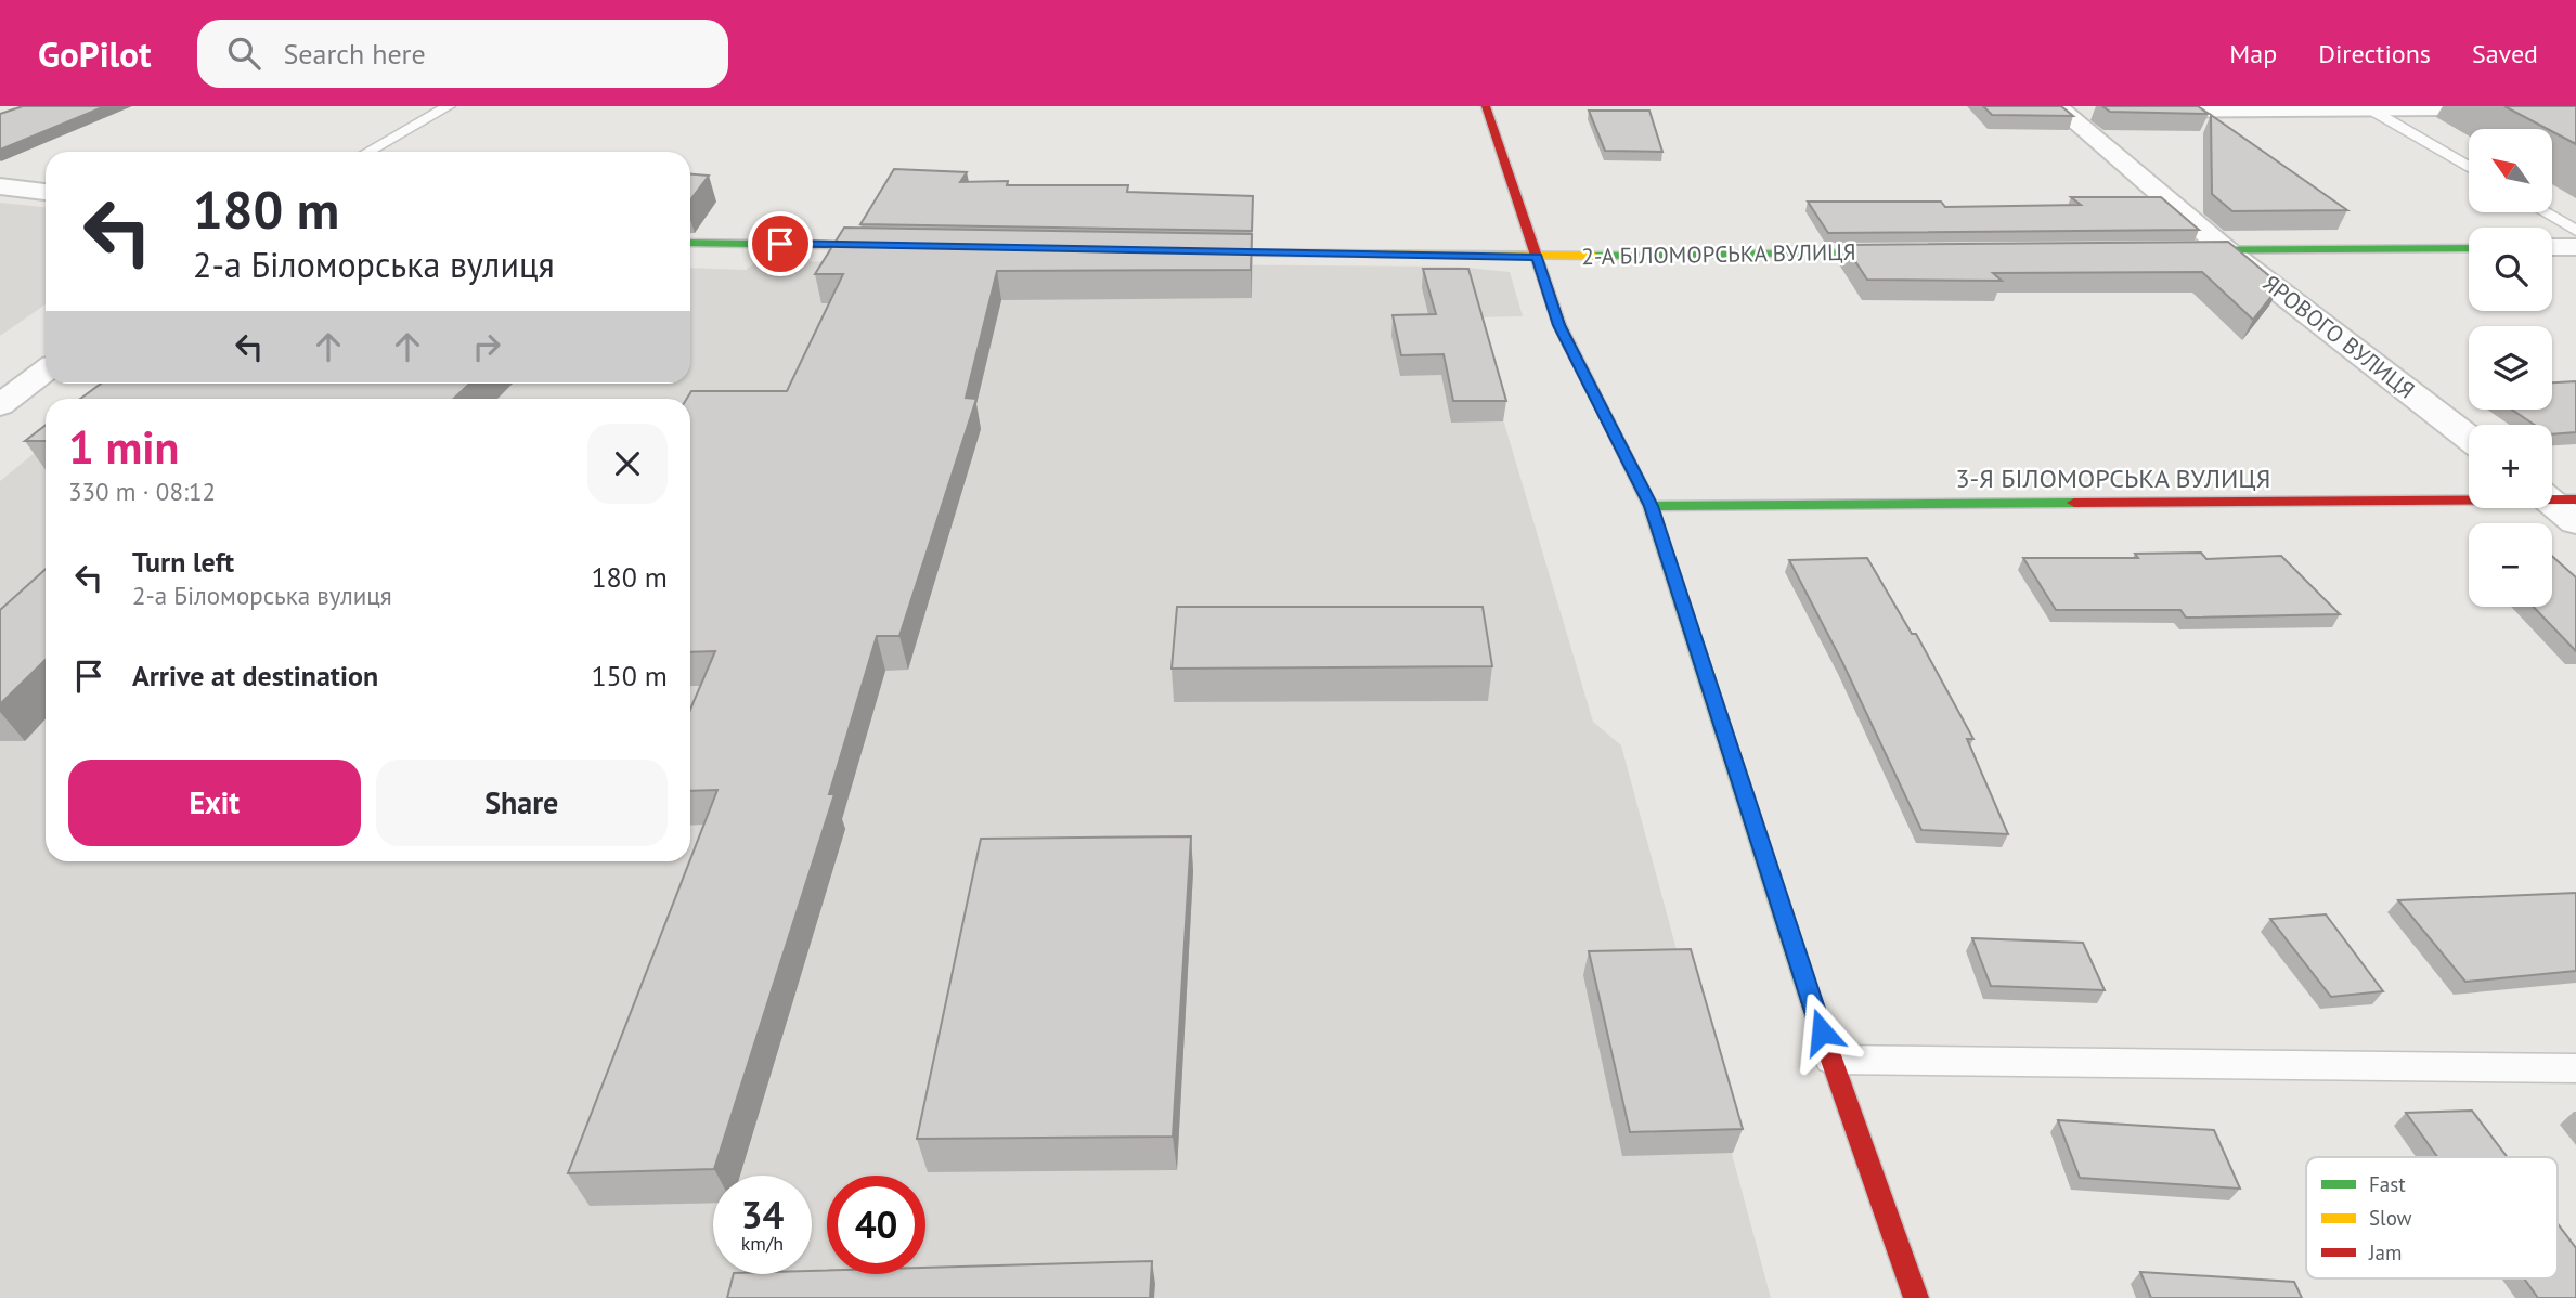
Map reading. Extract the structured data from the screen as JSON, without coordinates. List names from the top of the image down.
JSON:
{
  "streets": {
    "street": ["2-А БІЛОМОРСЬКА ВУЛИЦЯ", "ЯРОВОГО ВУЛИЦЯ", "3-Я БІЛОМОРСЬКА ВУЛИЦЯ"]
  },
  "legend": ["Fast", "Slow", "Jam"],
  "north": "top left",
  "page": {
    "header": "GoPilot",
    "search": "Search here",
    "nav": ["Map", "Directions", "Saved"],
    "map_buttons": ["+", "−"],
    "turn": ["180 m", "2-а Біломорська вулиця"],
    "heading": ["1 min", "330 m · 08:12"],
    "list": [
      {
        "name": "Turn left",
        "note": "2-а Біломорська вулиця",
        "value": "180 m"
      },
      {
        "name": "Arrive at destination",
        "value": "150 m"
      }
    ],
    "buttons": ["Exit", "Share"],
    "speed": "34 km/h",
    "limit": "40"
  }
}
